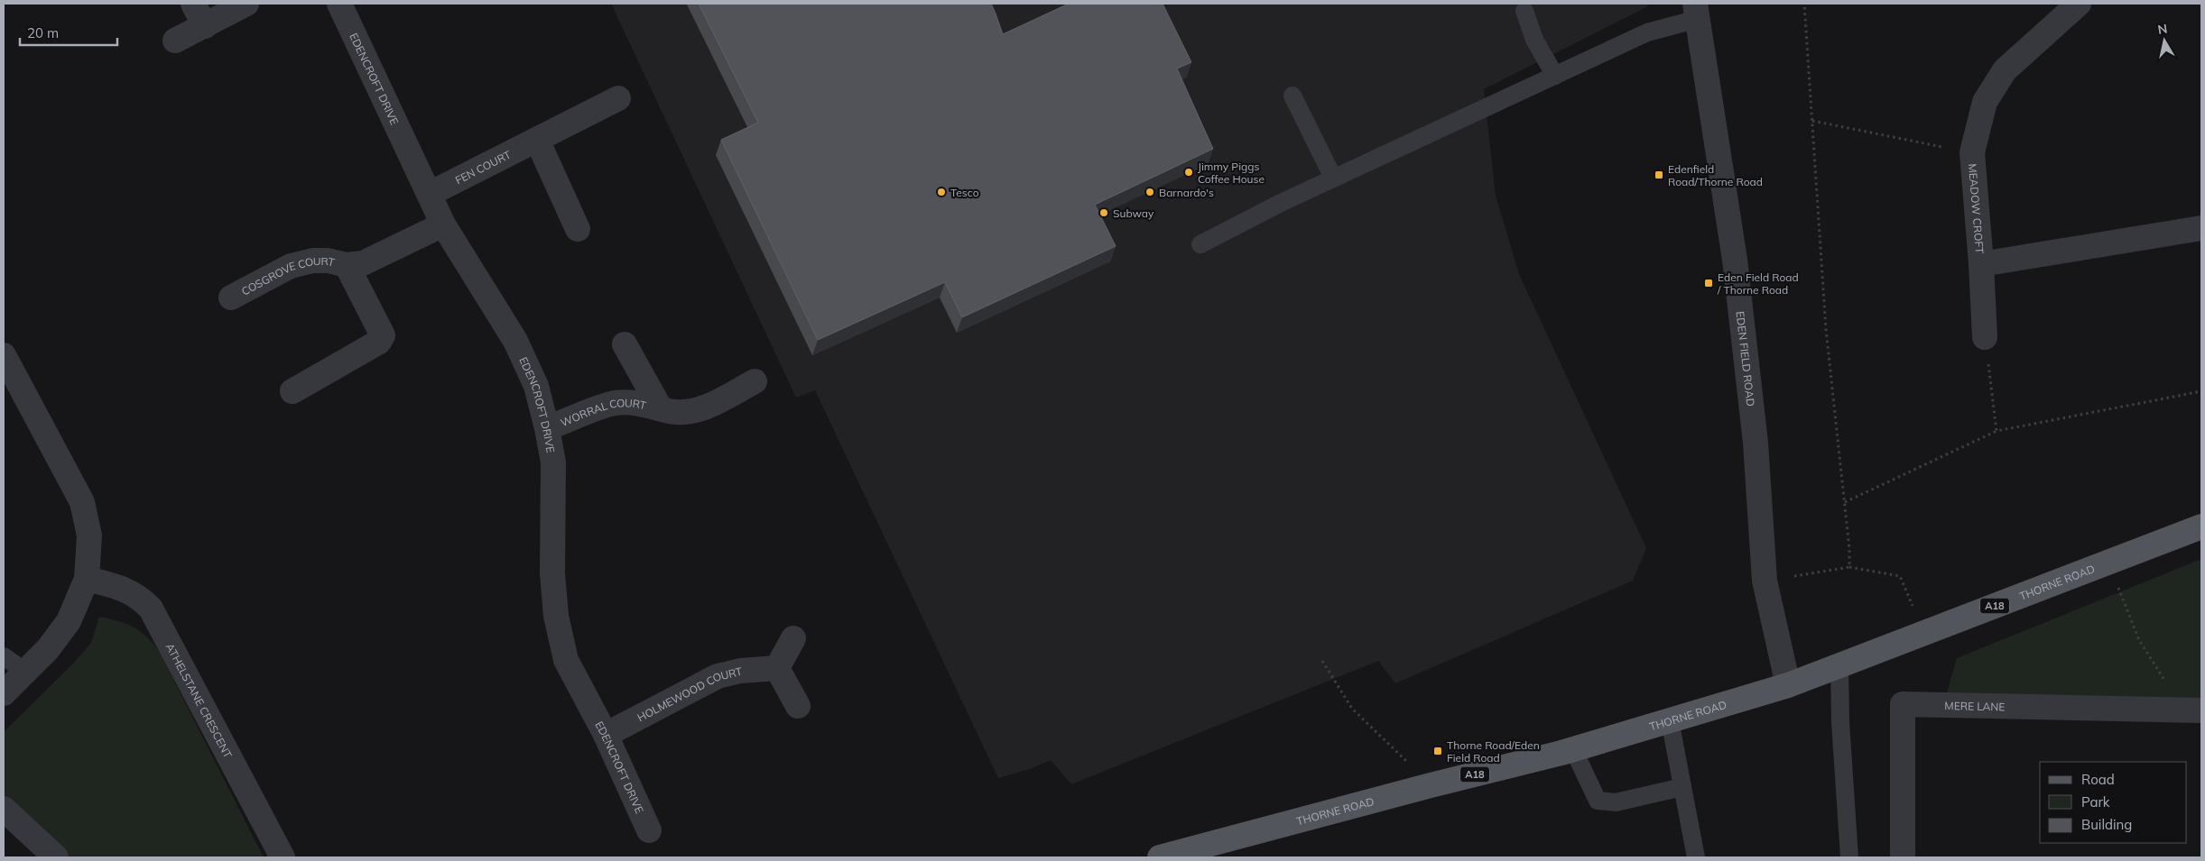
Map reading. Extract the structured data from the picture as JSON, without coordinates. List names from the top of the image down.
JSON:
{
  "streets": {
    "main road": ["THORNE ROAD", "A18"],
    "street": [
      "EDENCROFT DRIVE",
      "FEN COURT",
      "MEADOW CROFT",
      "COSGROVE COURT",
      "EDEN FIELD ROAD",
      "WORRAL COURT",
      "HOLMEWOOD COURT",
      "ATHELSTANE CRESCENT",
      "MERE LANE"
    ]
  },
  "crossings": [
    ["EDENCROFT DRIVE", "FEN COURT"],
    ["EDENCROFT DRIVE", "COSGROVE COURT"],
    ["EDENCROFT DRIVE", "WORRAL COURT"],
    ["EDENCROFT DRIVE", "HOLMEWOOD COURT"],
    ["EDEN FIELD ROAD", "THORNE ROAD"]
  ],
  "places": {
    "other": [
      "Jimmy Piggs Coffee House",
      "Tesco",
      "Barnardo's",
      "Subway"
    ],
    "transit": ["Edenfield Road/Thorne Road", "Eden Field Road / Thorne Road", "Thorne Road/Eden Field Road"]
  },
  "legend": ["Road", "Park", "Building"],
  "scale_bar": "20 m",
  "north": "top"
}
